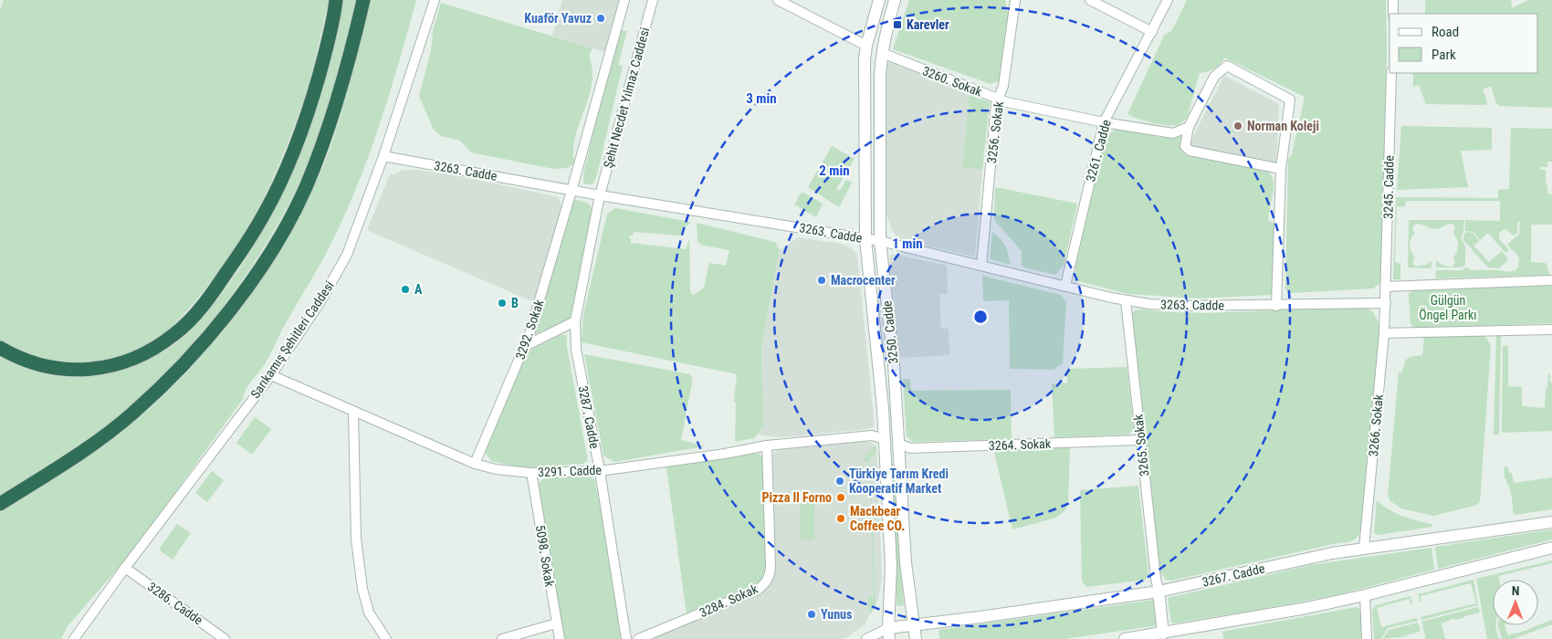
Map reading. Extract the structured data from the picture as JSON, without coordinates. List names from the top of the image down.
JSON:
{
  "streets": {
    "street": [
      "3260. Sokak",
      "Şehit Necdet Yılmaz Caddesi",
      "3256. Sokak",
      "3261. Cadde",
      "3263. Cadde",
      "3245. Cadde",
      "3292. Sokak",
      "3250. Cadde",
      "Sarıkamış Şehitleri Caddesi",
      "3287. Cadde",
      "3266. Sokak",
      "3264. Sokak",
      "3265. Sokak",
      "3291. Cadde",
      "5098. Sokak",
      "3267. Cadde",
      "3284. Sokak",
      "3286. Cadde"
    ]
  },
  "crossings": [
    ["3260. Sokak", "3256. Sokak"],
    ["3260. Sokak", "3261. Cadde"],
    ["3260. Sokak", "3250. Cadde"],
    ["Şehit Necdet Yılmaz Caddesi", "3263. Cadde"],
    ["Şehit Necdet Yılmaz Caddesi", "3287. Cadde"],
    ["3256. Sokak", "3263. Cadde"],
    ["3261. Cadde", "3263. Cadde"],
    ["3263. Cadde", "3245. Cadde"],
    ["3263. Cadde", "3292. Sokak"],
    ["3263. Cadde", "3250. Cadde"],
    ["3263. Cadde", "Sarıkamış Şehitleri Caddesi"],
    ["3263. Cadde", "3287. Cadde"],
    ["3263. Cadde", "3266. Sokak"],
    ["3263. Cadde", "3265. Sokak"],
    ["3245. Cadde", "3266. Sokak"],
    ["3292. Sokak", "3291. Cadde"],
    ["3250. Cadde", "3264. Sokak"],
    ["3250. Cadde", "3291. Cadde"],
    ["3250. Cadde", "3267. Cadde"],
    ["Sarıkamış Şehitleri Caddesi", "3291. Cadde"],
    ["Sarıkamış Şehitleri Caddesi", "3286. Cadde"],
    ["3287. Cadde", "3291. Cadde"],
    ["3266. Sokak", "3267. Cadde"],
    ["3264. Sokak", "3265. Sokak"],
    ["3265. Sokak", "3267. Cadde"],
    ["3291. Cadde", "5098. Sokak"],
    ["3291. Cadde", "3284. Sokak"]
  ],
  "parks": ["Gülgün Öngel Parkı"],
  "places": {
    "other": [
      "Kuaför Yavuz",
      "Norman Koleji",
      "Macrocenter",
      "A",
      "B",
      "Türkiye Tarım Kredi Kooperatif Market",
      "Pizza Il Forno",
      "Mackbear Coffee CO.",
      "Yunus"
    ],
    "transit": ["Karevler"]
  },
  "legend": ["Road", "Park"],
  "north": "top",
  "rings": ["3 min", "2 min", "1 min"]
}
